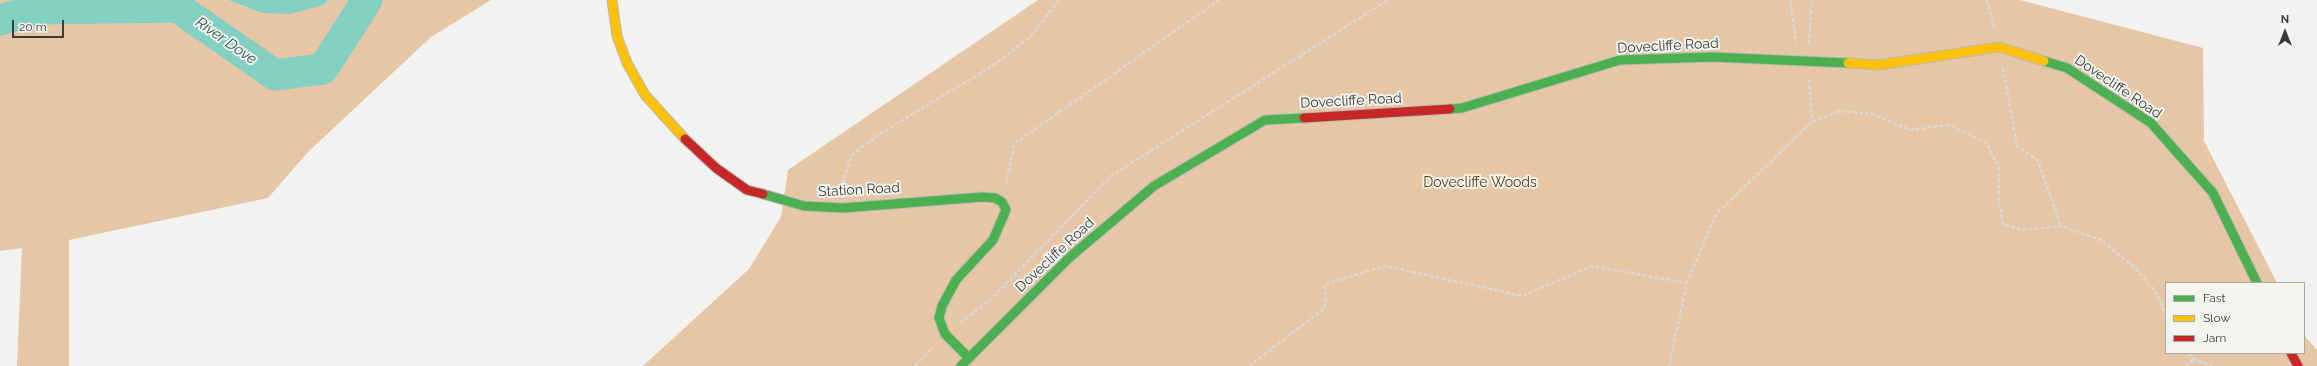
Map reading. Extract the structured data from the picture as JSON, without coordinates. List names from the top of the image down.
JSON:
{
  "streets": {
    "street": ["Dovecliffe Road", "Station Road"]
  },
  "water": ["River Dove"],
  "parks": ["Dovecliffe Woods"],
  "legend": ["Fast", "Slow", "Jam"],
  "scale_bar": "20 m",
  "north": "top"
}
